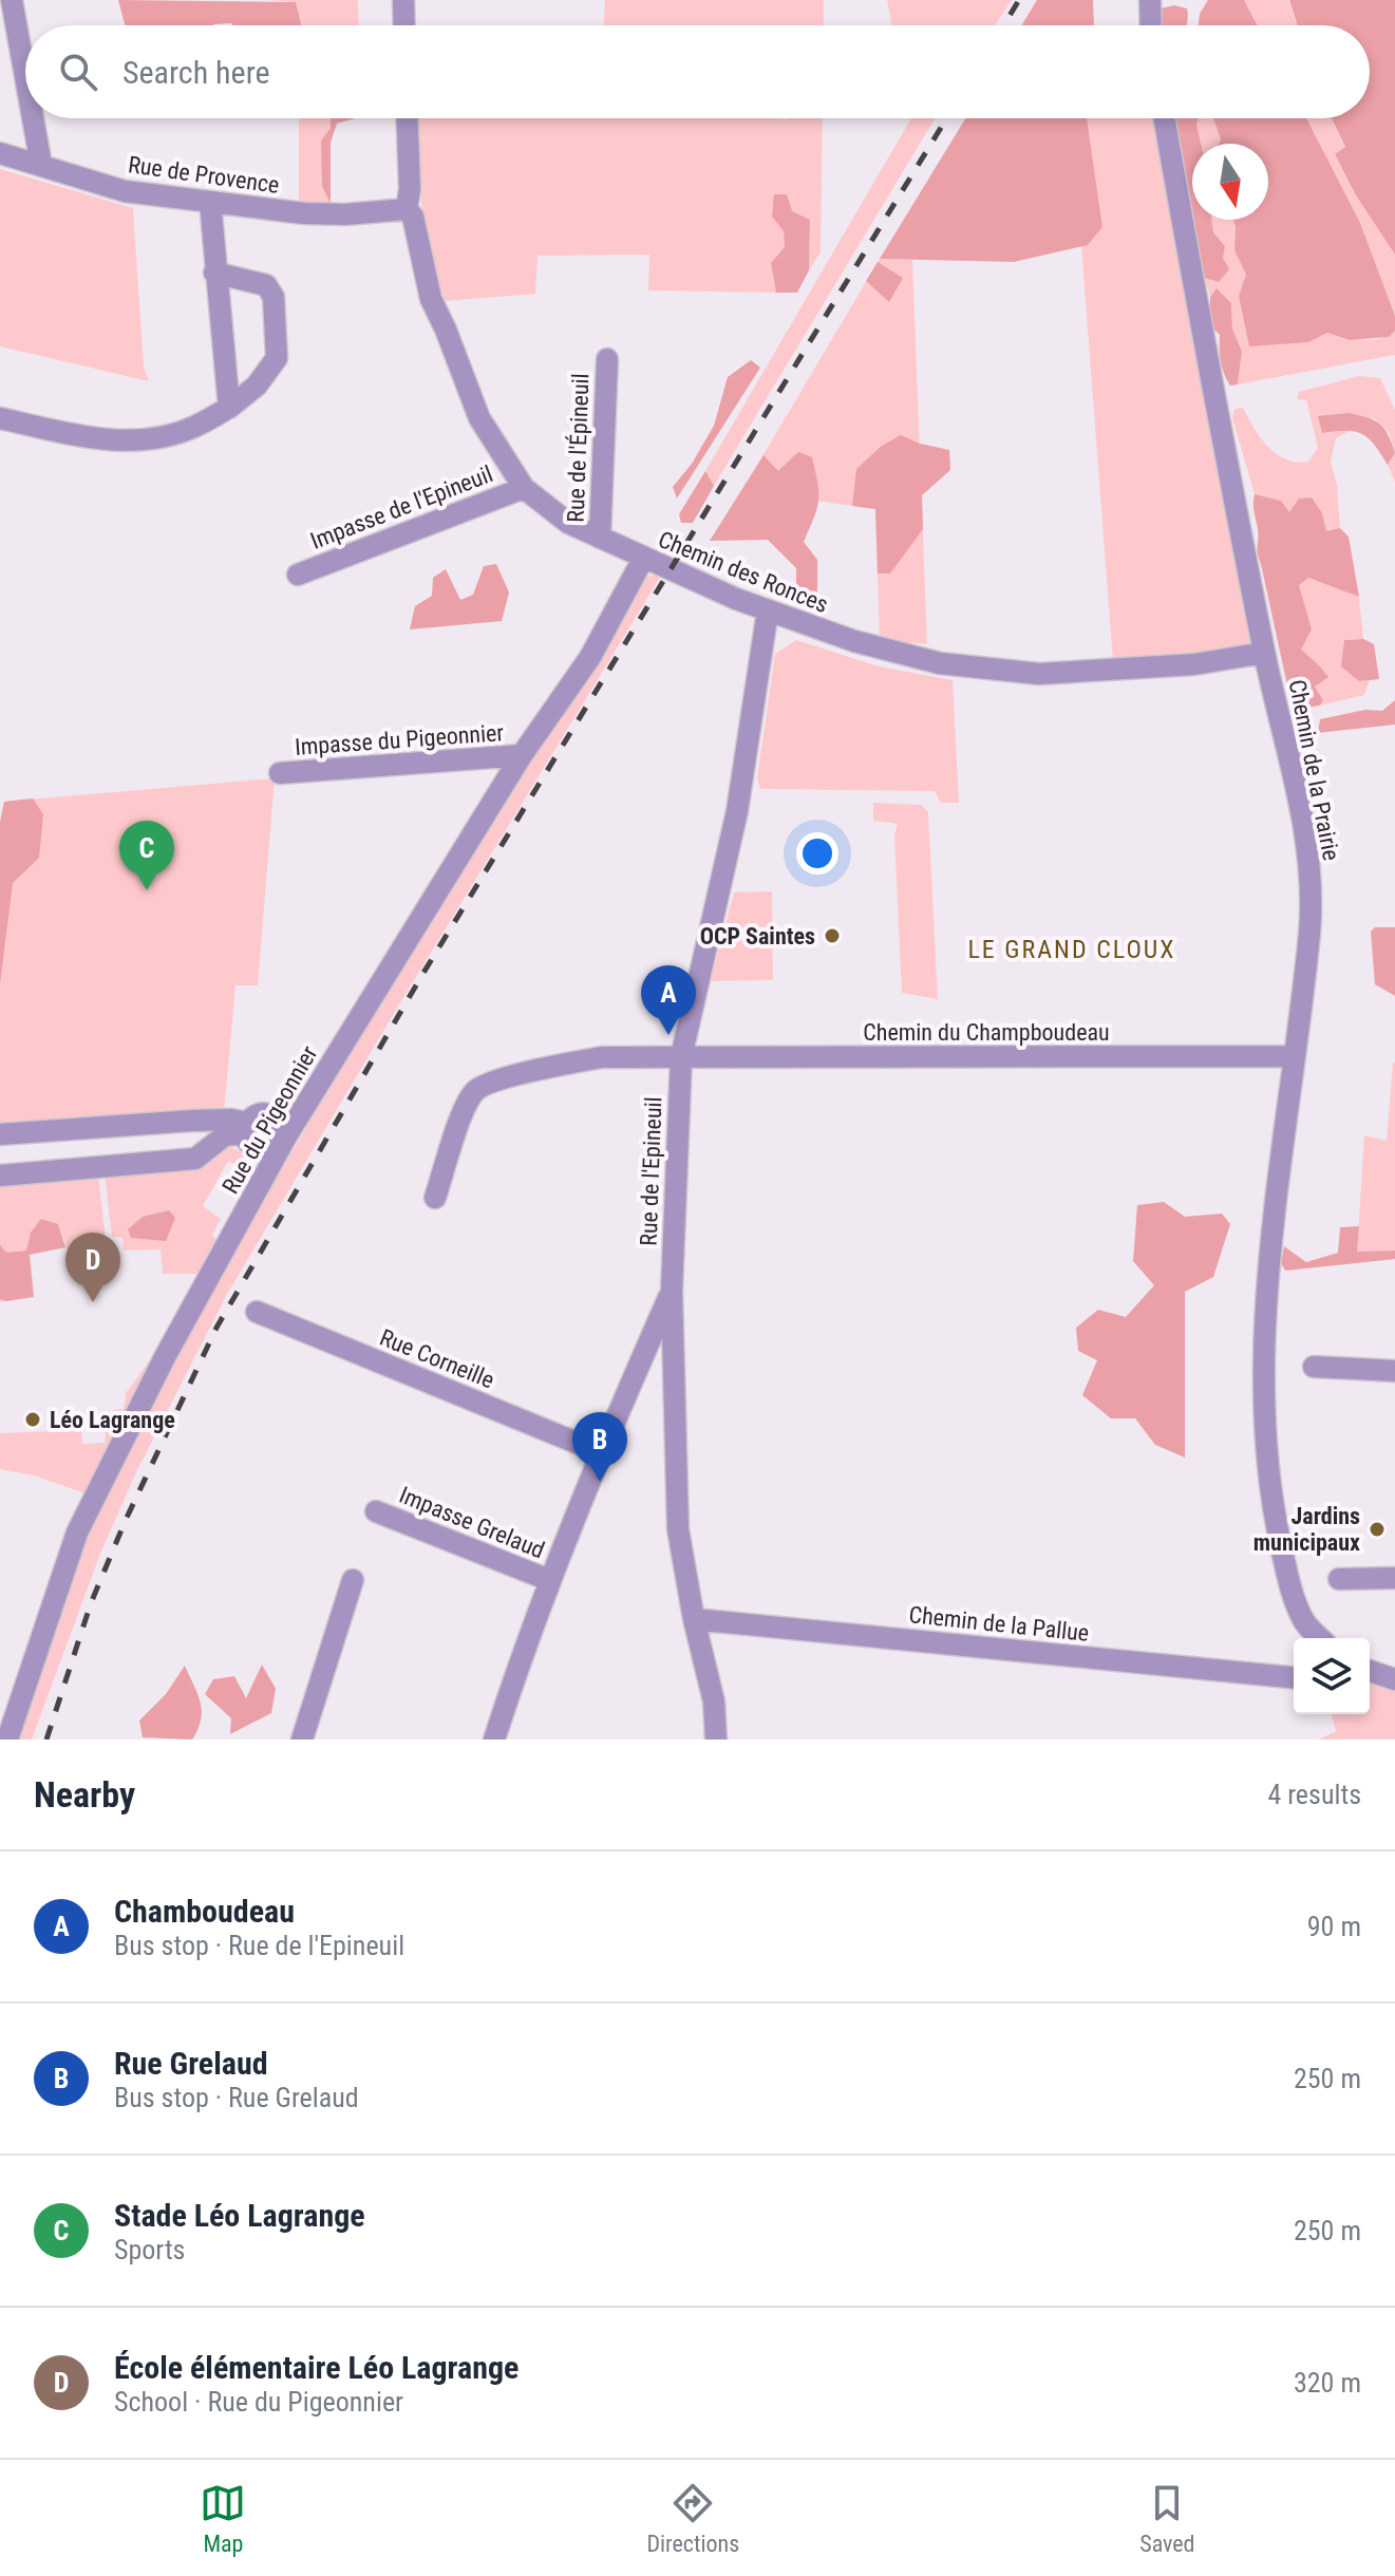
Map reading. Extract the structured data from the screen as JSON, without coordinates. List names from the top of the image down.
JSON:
{
  "streets": {
    "street": [
      "Rue de Provence",
      "Rue de l'Épineuil",
      "Impasse de l'Epineuil",
      "Chemin des Ronces",
      "Impasse du Pigeonnier",
      "Chemin de la Prairie",
      "Chemin du Champboudeau",
      "Rue du Pigeonnier",
      "Rue de l'Epineuil",
      "Rue Corneille",
      "Impasse Grelaud",
      "Chemin de la Pallue"
    ]
  },
  "crossings": [
    ["Rue de Provence", "Chemin des Ronces"],
    ["Rue de l'Épineuil", "Chemin des Ronces"],
    ["Impasse de l'Epineuil", "Chemin des Ronces"],
    ["Chemin des Ronces", "Chemin de la Prairie"],
    ["Chemin des Ronces", "Rue du Pigeonnier"],
    ["Chemin des Ronces", "Rue de l'Epineuil"],
    ["Impasse du Pigeonnier", "Rue du Pigeonnier"],
    ["Chemin de la Prairie", "Chemin du Champboudeau"],
    ["Chemin du Champboudeau", "Rue de l'Epineuil"],
    ["Rue de l'Epineuil", "Chemin de la Pallue"]
  ],
  "districts": ["LE GRAND CLOUX"],
  "places": ["OCP Saintes", "Léo Lagrange", "Jardins municipaux"],
  "north": "bottom",
  "page": {
    "search": "Search here",
    "pins": [
      "C",
      "A",
      "D",
      "B"
    ],
    "heading": ["Nearby", "4 results"],
    "list": [
      {
        "mark": "A",
        "name": "Chamboudeau",
        "note": "Bus stop · Rue de l'Epineuil",
        "value": "90 m"
      },
      {
        "mark": "B",
        "name": "Rue Grelaud",
        "note": "Bus stop · Rue Grelaud",
        "value": "250 m"
      },
      {
        "mark": "C",
        "name": "Stade Léo Lagrange",
        "note": "Sports",
        "value": "250 m"
      },
      {
        "mark": "D",
        "name": "École élémentaire Léo Lagrange",
        "note": "School · Rue du Pigeonnier",
        "value": "320 m"
      }
    ],
    "nav": ["Map", "Directions", "Saved"]
  }
}
